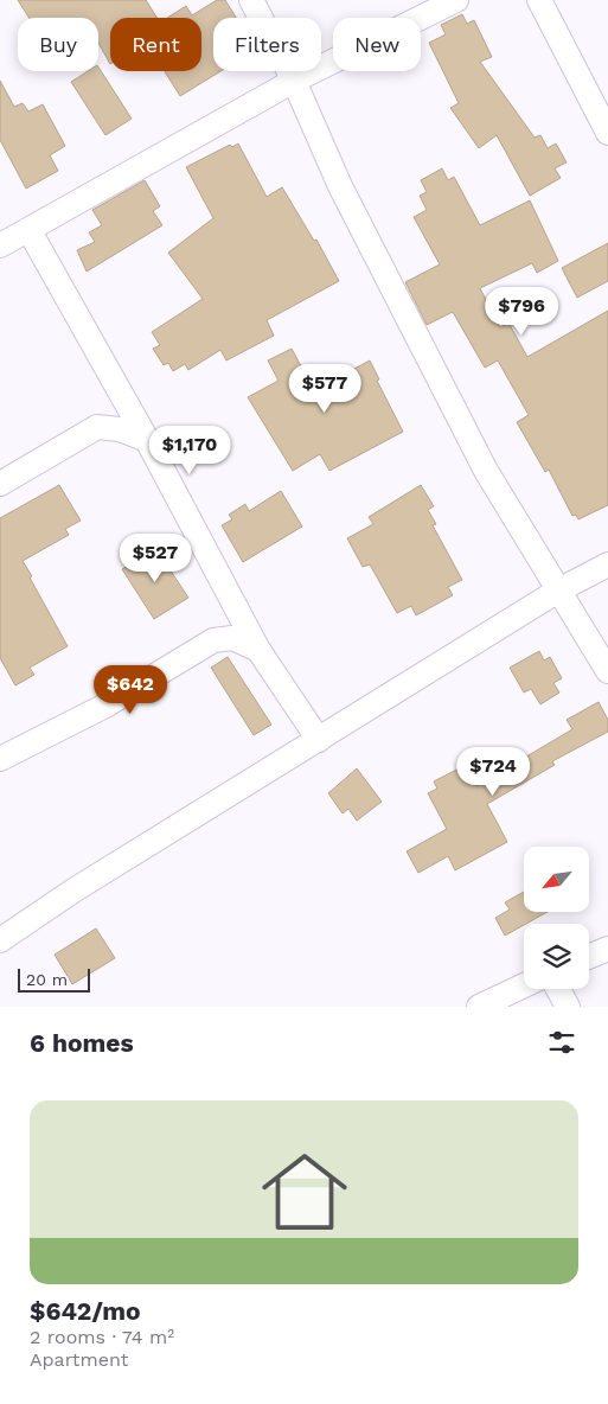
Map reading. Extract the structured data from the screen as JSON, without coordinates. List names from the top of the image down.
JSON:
{
  "scale_bar": "20 m",
  "north": "bottom left",
  "page": {
    "chip": [
      "Buy",
      "Rent",
      "Filters",
      "New"
    ],
    "price": [
      "$796",
      "$577",
      "$1,170",
      "$527",
      "$642",
      "$724"
    ],
    "scale": "20 m",
    "heading": "6 homes",
    "list": [
      {
        "name": "$642/mo",
        "note": "2 rooms · 74 m² · Apartment"
      }
    ]
  }
}
